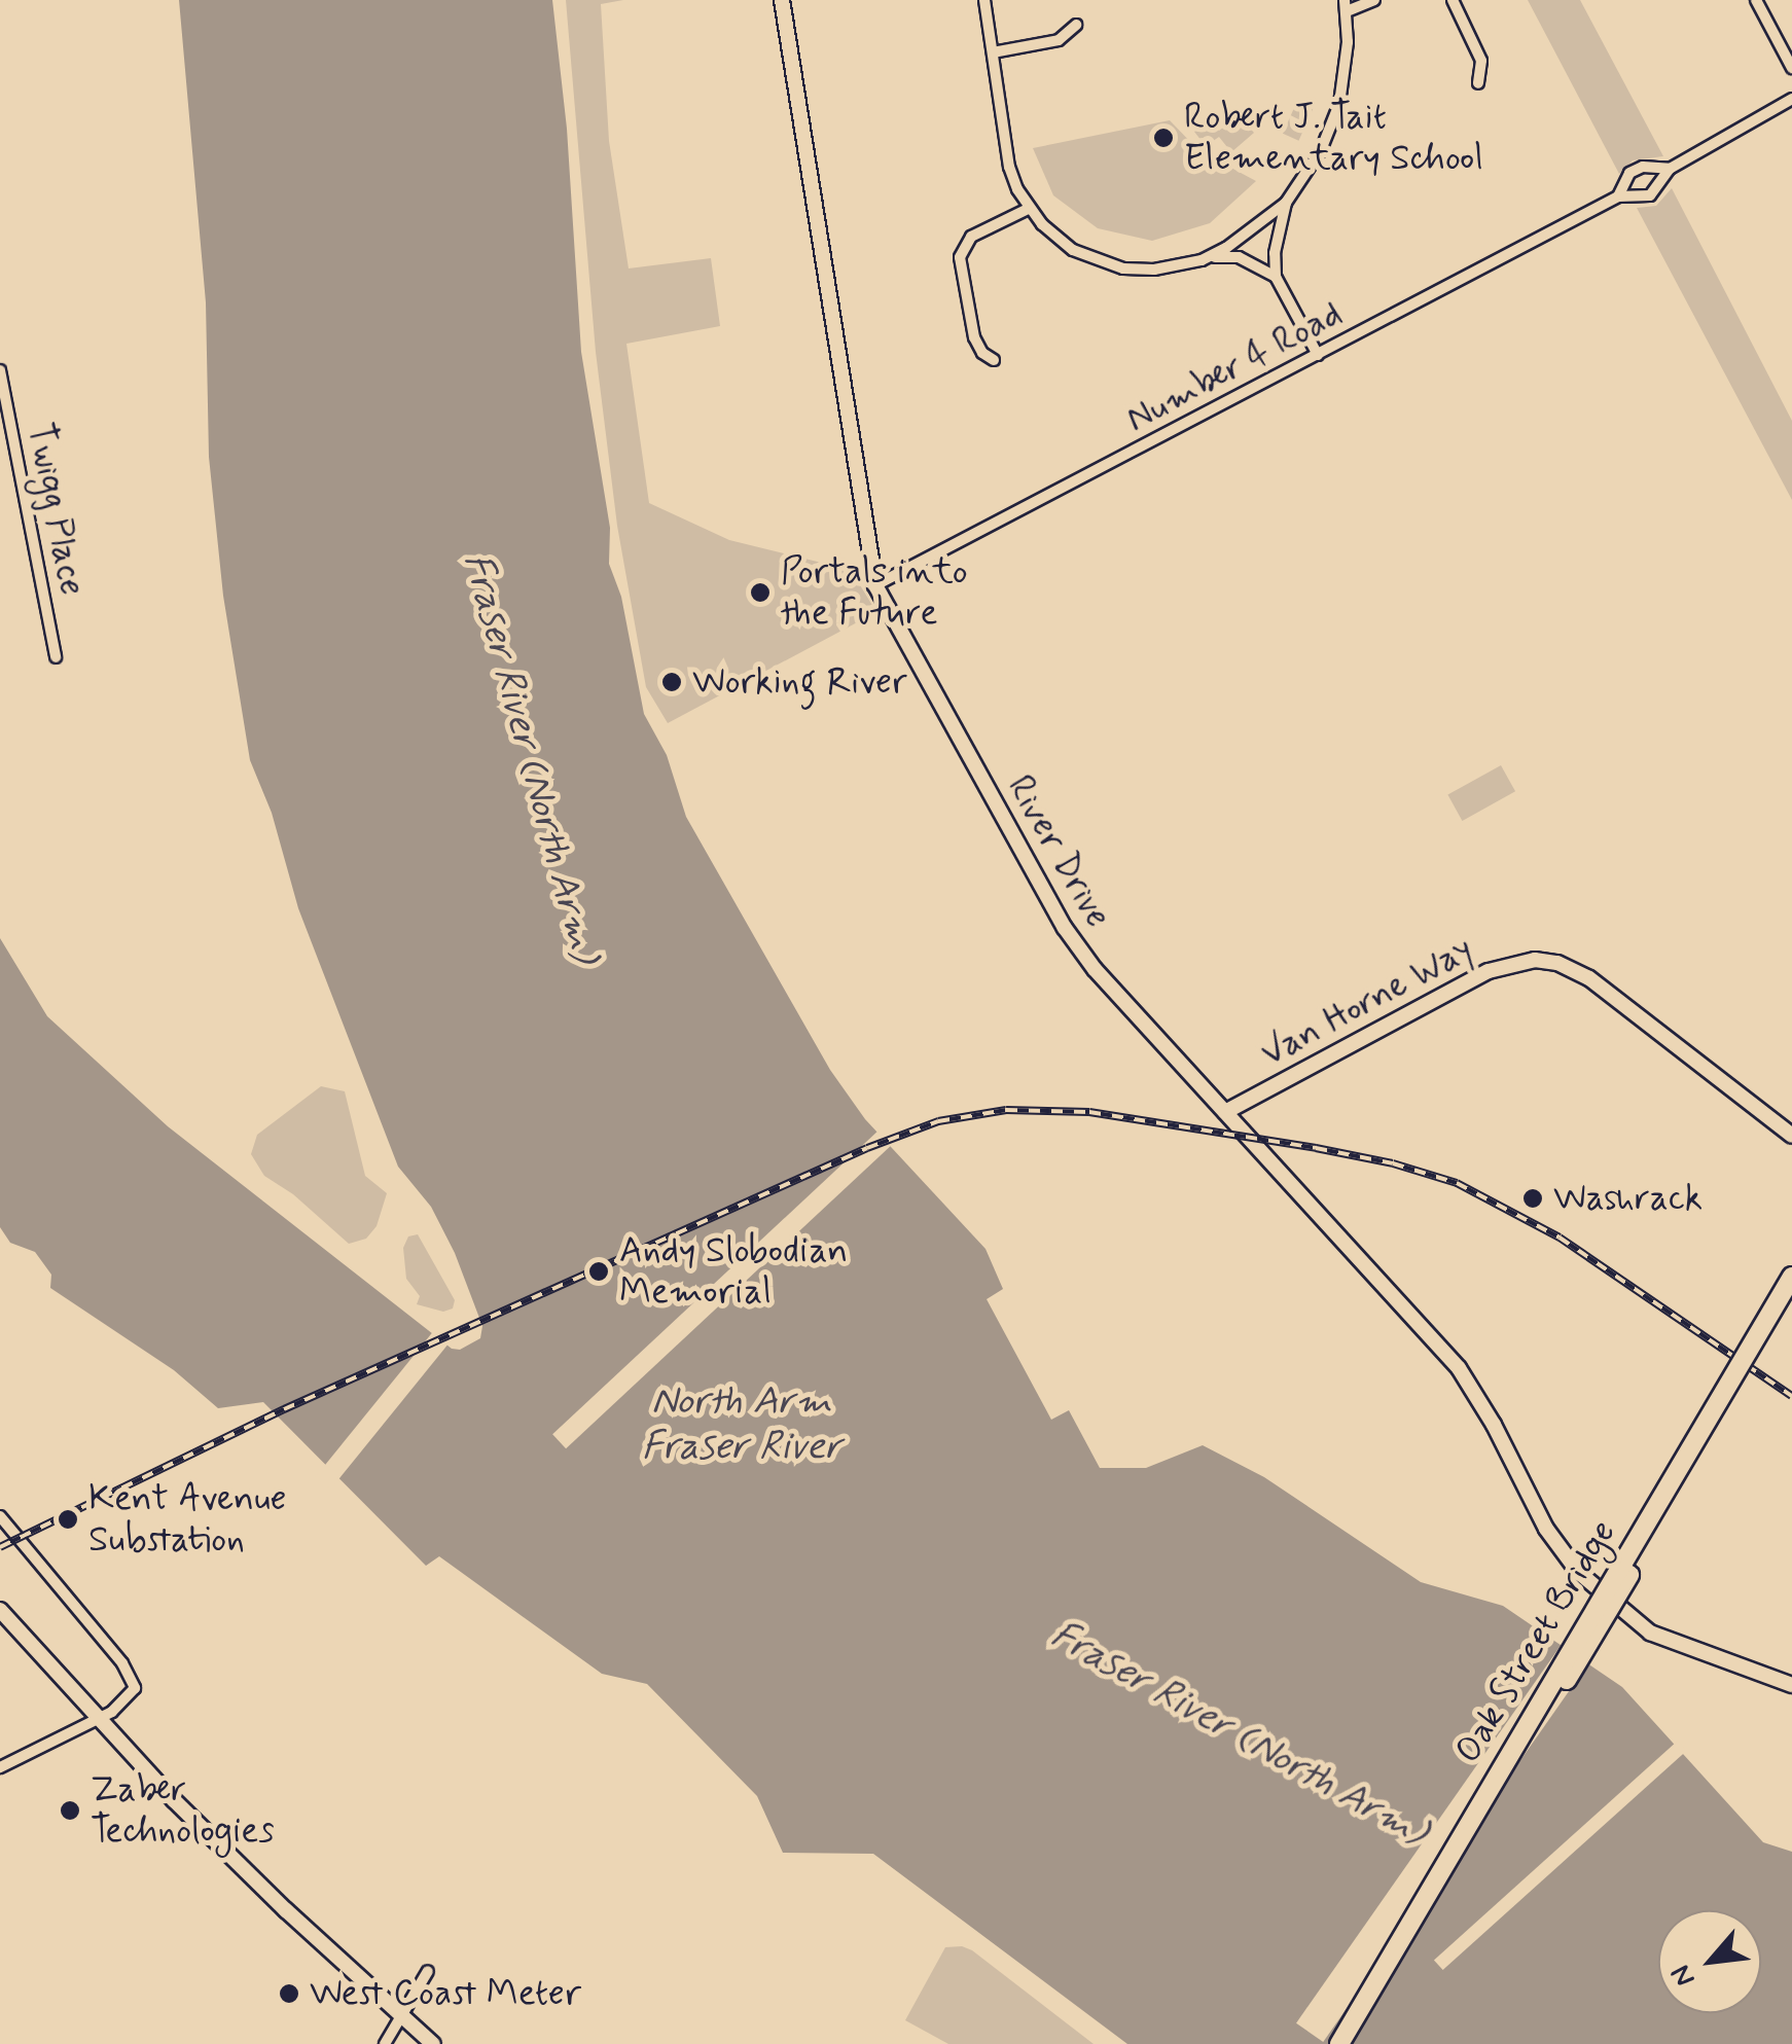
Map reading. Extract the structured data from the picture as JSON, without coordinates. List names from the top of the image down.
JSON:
{
  "streets": {
    "highway": ["Oak Street Bridge"],
    "street": [
      "Number 4 Road",
      "Twigg Place",
      "River Drive",
      "Van Horne Way"
    ]
  },
  "crossings": [
    ["Number 4 Road", "River Drive"],
    ["River Drive", "Van Horne Way"]
  ],
  "water": ["Fraser River (North Arm)", "North Arm Fraser River"],
  "places": [
    "Robert J. Tait Elementary School",
    "Portals into the Future",
    "Working River",
    "Washrack",
    "Andy Slobodian Memorial",
    "Kent Avenue Substation",
    "Zaber Technologies",
    "West Coast Meter"
  ],
  "north": "bottom left"
}
